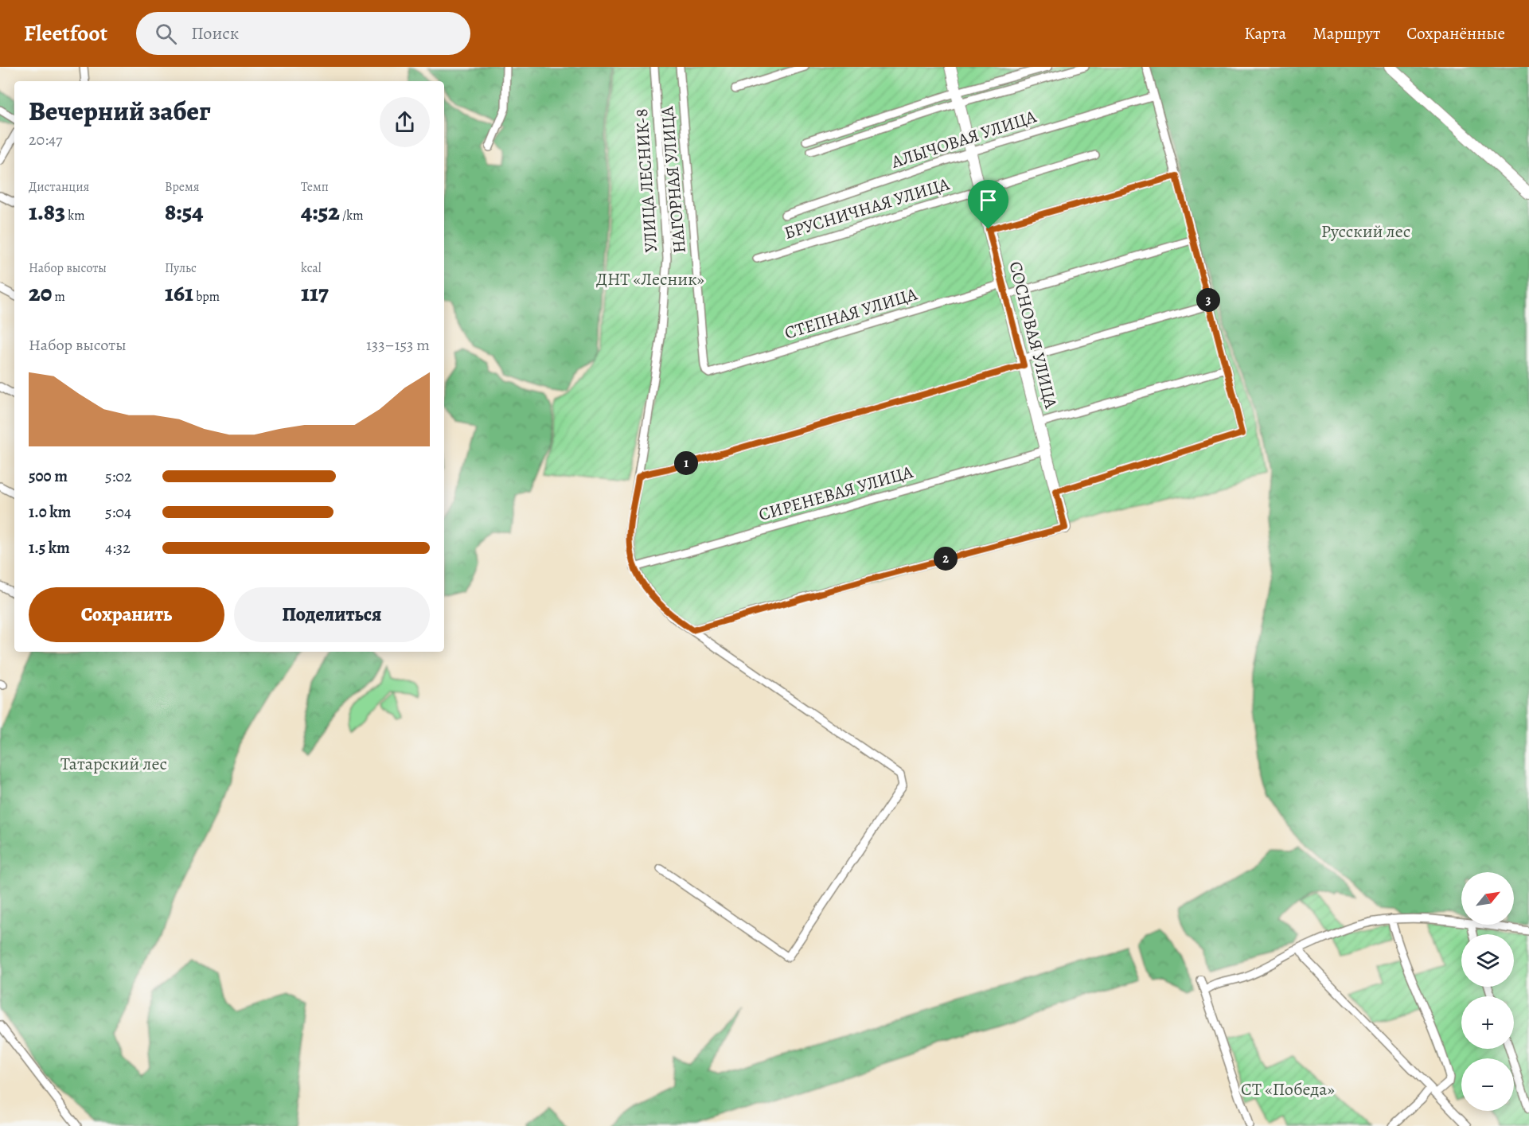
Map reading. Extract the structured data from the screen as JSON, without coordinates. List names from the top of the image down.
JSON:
{
  "streets": {
    "street": [
      "АЛЫЧОВАЯ УЛИЦА",
      "НАГОРНАЯ УЛИЦА",
      "УЛИЦА ЛЕСНИК-8",
      "БРУСНИЧНАЯ УЛИЦА",
      "СТЕПНАЯ УЛИЦА",
      "СОСНОВАЯ УЛИЦА",
      "СИРЕНЕВАЯ УЛИЦА"
    ]
  },
  "crossings": [
    ["АЛЫЧОВАЯ УЛИЦА", "СОСНОВАЯ УЛИЦА"],
    ["НАГОРНАЯ УЛИЦА", "СТЕПНАЯ УЛИЦА"],
    ["УЛИЦА ЛЕСНИК-8", "СИРЕНЕВАЯ УЛИЦА"],
    ["БРУСНИЧНАЯ УЛИЦА", "СОСНОВАЯ УЛИЦА"],
    ["СТЕПНАЯ УЛИЦА", "СОСНОВАЯ УЛИЦА"],
    ["СОСНОВАЯ УЛИЦА", "СИРЕНЕВАЯ УЛИЦА"]
  ],
  "parks": [
    "Русский лес",
    "ДНТ «Лесник»",
    "Татарский лес",
    "СТ «Победа»"
  ],
  "north": "top right",
  "page": {
    "header": "Fleetfoot",
    "search": "Поиск",
    "nav": ["Карта", "Маршрут", "Сохранённые"],
    "heading": ["Вечерний забег", "20:47"],
    "stats": [
      ["Дистанция", "1.83 km"],
      ["Время", "8:54"],
      ["Темп", "4:52 /km"],
      ["Набор высоты", "20 m"],
      ["Пульс", "161 bpm"],
      ["kcal", "117"]
    ],
    "pins": ["3", "1", "2"],
    "chart": ["Набор высоты", "133–153 m"],
    "list": [
      {
        "name": "500 m",
        "note": "5:02"
      },
      {
        "name": "1.0 km",
        "note": "5:04"
      },
      {
        "name": "1.5 km",
        "note": "4:32"
      }
    ],
    "buttons": ["Сохранить", "Поделиться"],
    "map_buttons": ["+", "−"]
  }
}
